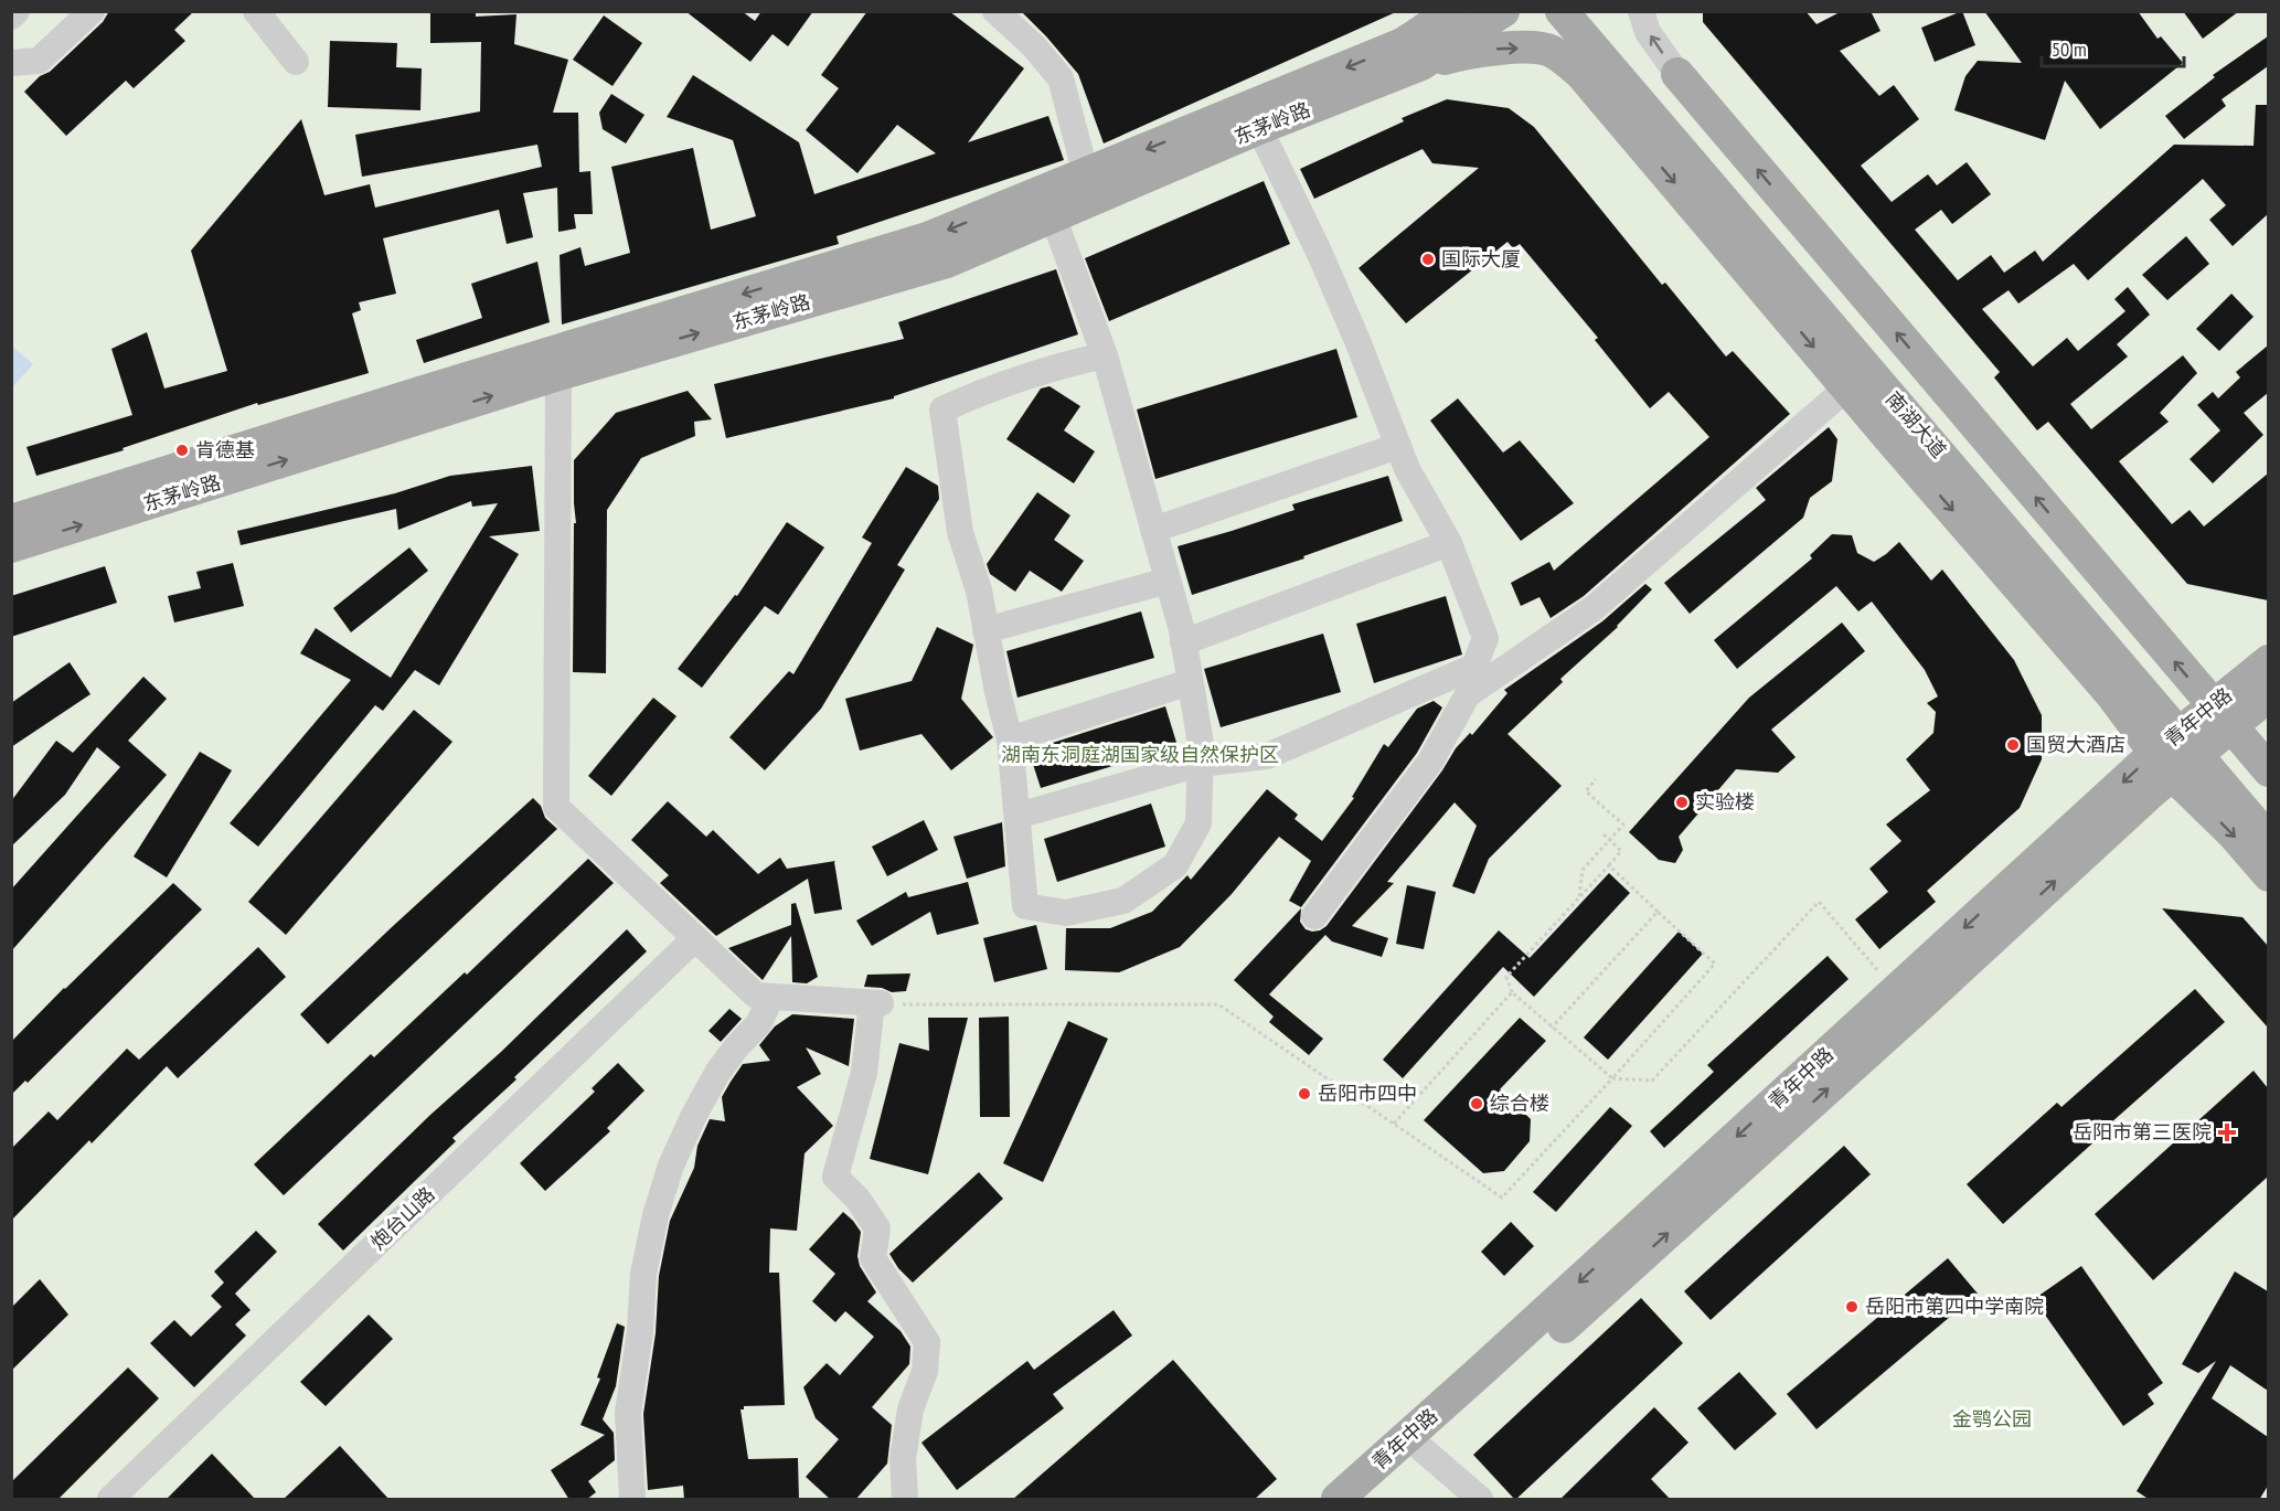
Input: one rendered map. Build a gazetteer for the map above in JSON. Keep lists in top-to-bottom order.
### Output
{
  "streets": {
    "main road": ["东茅岭路", "南湖大道", "青年中路"],
    "street": ["炮台山路"]
  },
  "crossings": [
    ["南湖大道", "青年中路"]
  ],
  "parks": ["湖南东洞庭湖国家级自然保护区", "金鹗公园"],
  "places": {
    "other": [
      "国际大厦",
      "肯德基",
      "国贸大酒店",
      "实验楼",
      "岳阳市四中",
      "综合楼",
      "岳阳市第四中学南院"
    ],
    "health": ["岳阳市第三医院"]
  },
  "scale_bar": "50 m"
}
